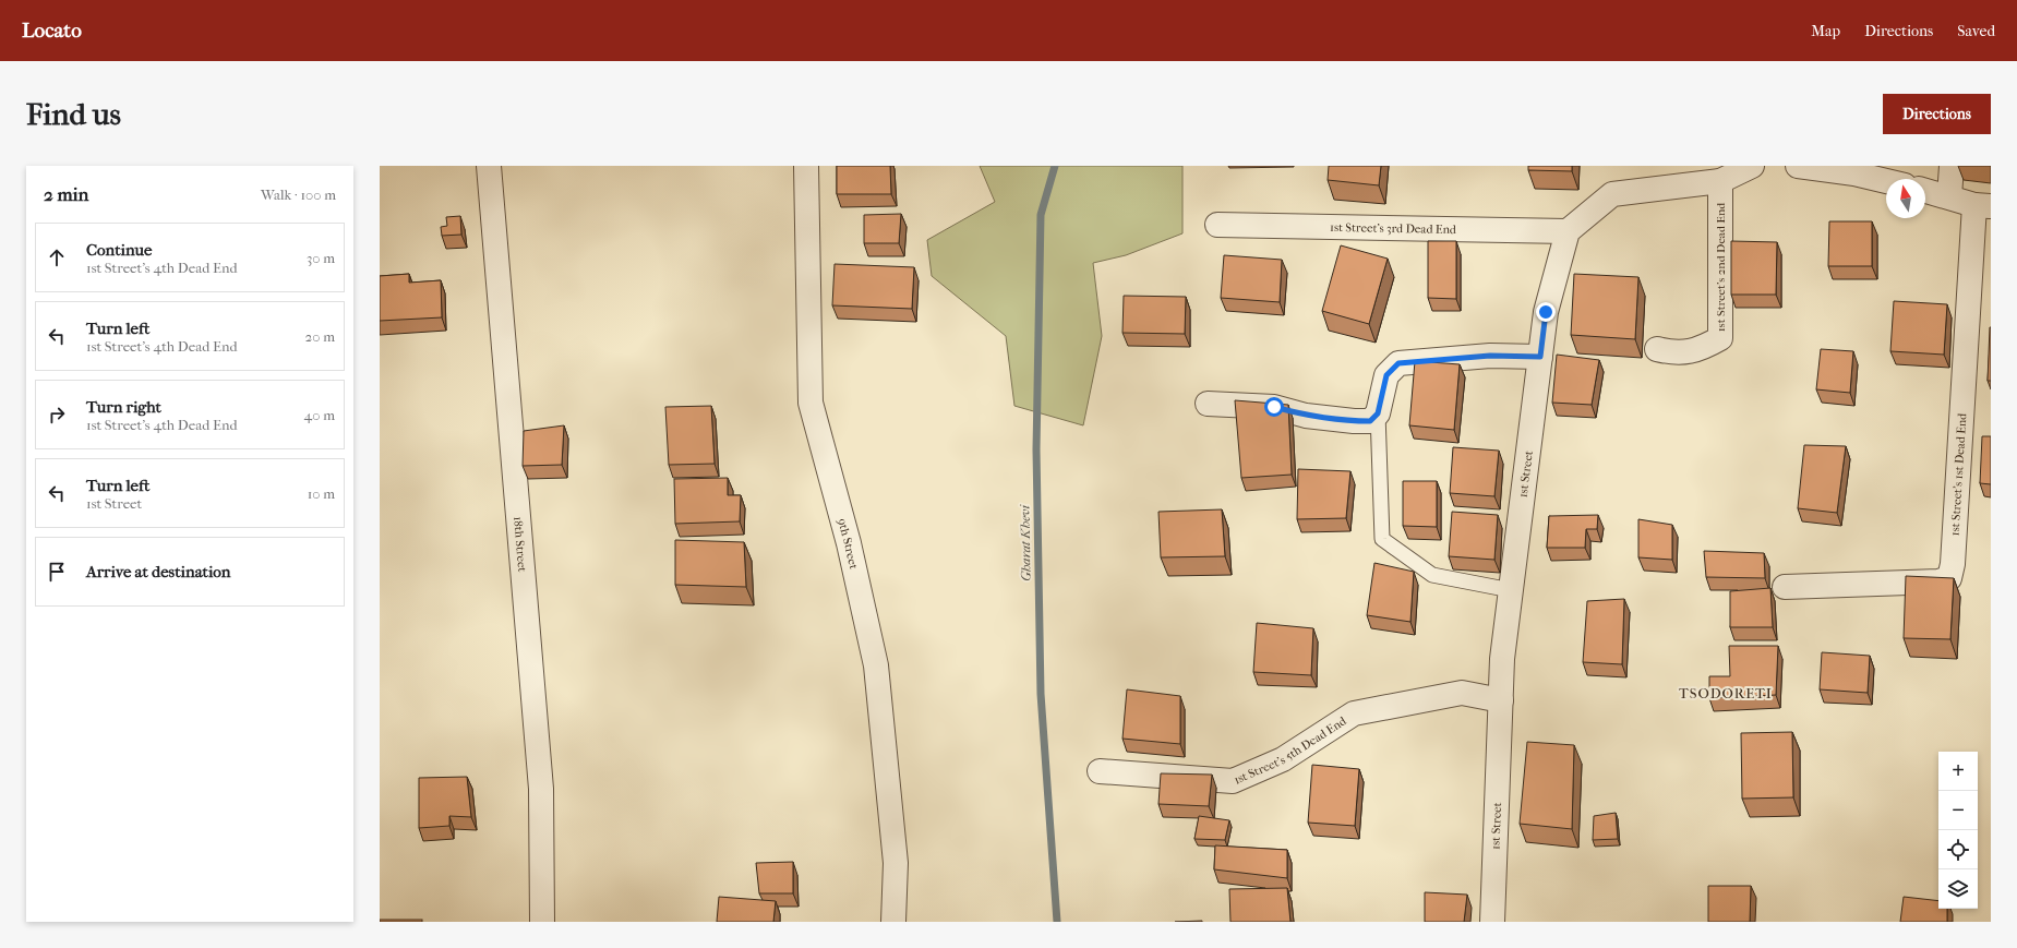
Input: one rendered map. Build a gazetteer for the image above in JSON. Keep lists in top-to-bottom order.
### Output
{
  "streets": {
    "street": [
      "1st Street's 3rd Dead End",
      "1st Street's 2nd Dead End",
      "1st Street",
      "1st Street's 1st Dead End",
      "18th Street",
      "9th Street",
      "1st Street's 5th Dead End"
    ]
  },
  "crossings": [
    ["1st Street's 3rd Dead End", "1st Street"],
    ["1st Street", "1st Street's 5th Dead End"]
  ],
  "districts": ["TSODORETI"],
  "water": ["Gharat Khevi"],
  "north": "top",
  "page": {
    "header": "Locato",
    "nav": ["Map", "Directions", "Saved"],
    "buttons": "Directions",
    "title": "Find us",
    "heading": ["2 min", "Walk · 100 m"],
    "list": [
      ["Continue", "1st Street's 4th Dead End", "30 m"],
      ["Turn left", "1st Street's 4th Dead End", "20 m"],
      ["Turn right", "1st Street's 4th Dead End", "40 m"],
      ["Turn left", "1st Street", "10 m"],
      "Arrive at destination"
    ],
    "map_buttons": ["+", "−"]
  }
}
